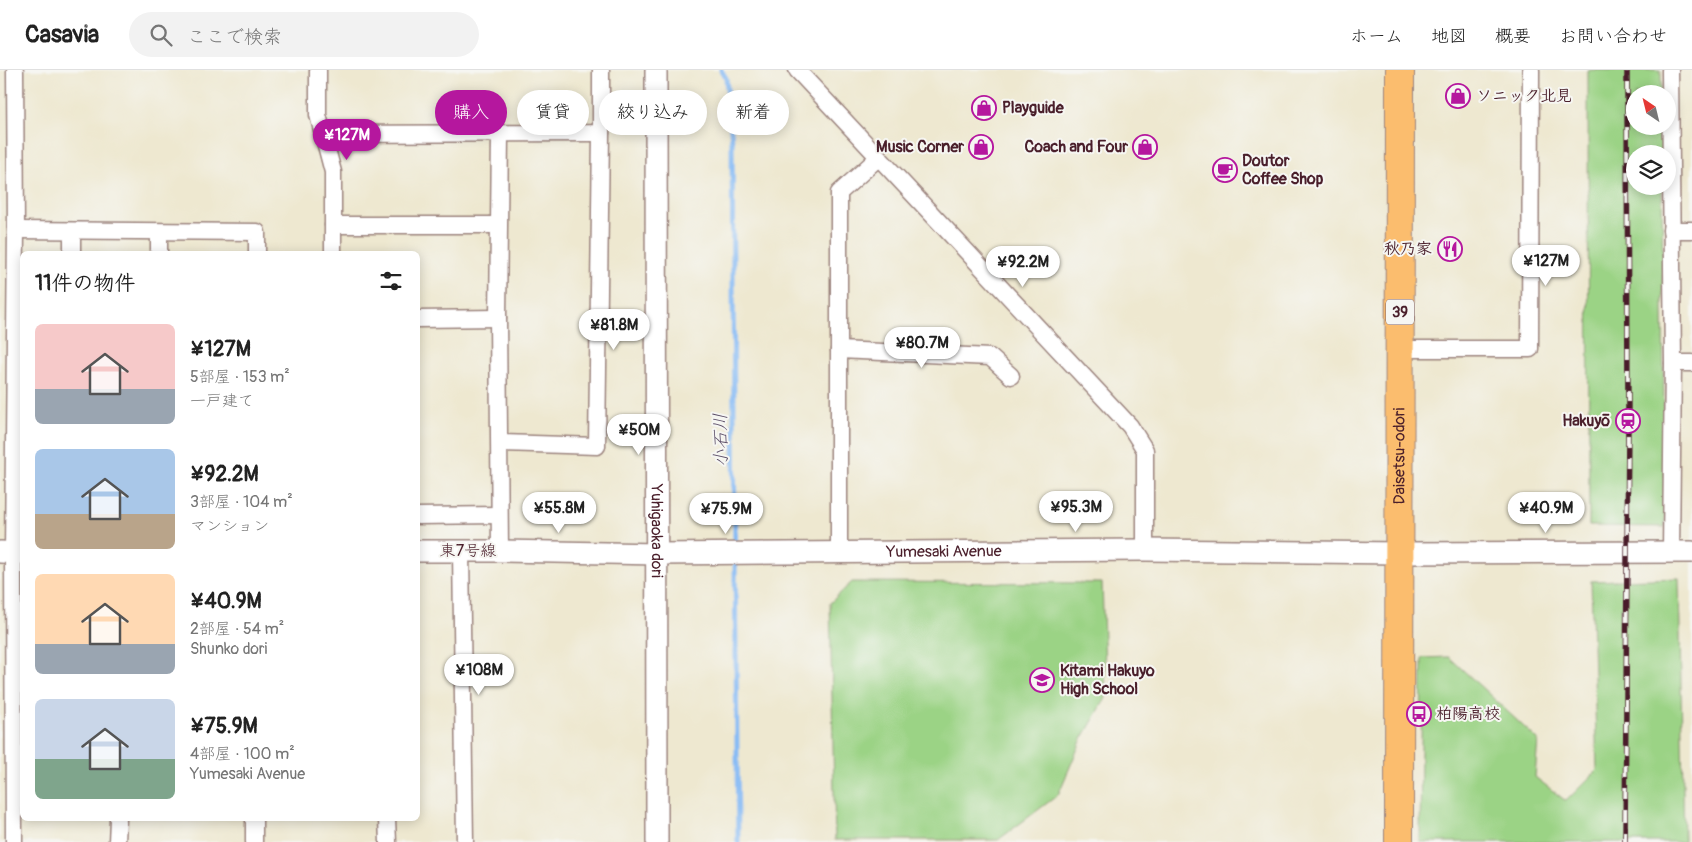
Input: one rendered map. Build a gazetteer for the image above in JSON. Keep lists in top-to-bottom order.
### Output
{
  "streets": {
    "highway": ["39", "Daisetsu-odori"],
    "street": ["Yuhigaoka dori", "東7号線", "Yumesaki Avenue"]
  },
  "crossings": [
    ["Daisetsu-odori", "Yumesaki Avenue"],
    ["Yuhigaoka dori", "東7号線"],
    ["東7号線", "Yumesaki Avenue"]
  ],
  "water": ["小石川"],
  "places": {
    "shop": [
      "ソニック北見",
      "Playguide",
      "Music Corner",
      "Coach and Four"
    ],
    "cafe": ["Doutor Coffee Shop"],
    "restaurant": ["秋乃家"],
    "station": ["Hakuyō"],
    "school or university": ["Kitami Hakuyo High School"],
    "bus stop": ["柏陽高校"]
  },
  "north": "top left",
  "page": {
    "header": "Casavia",
    "search": "ここで検索",
    "nav": [
      "ホーム",
      "地図",
      "概要",
      "お問い合わせ"
    ],
    "chip": [
      "購入",
      "賃貸",
      "絞り込み",
      "新着"
    ],
    "price": [
      "¥127M",
      "¥127M",
      "¥92.2M",
      "¥81.8M",
      "¥80.7M",
      "¥50M",
      "¥95.3M",
      "¥55.8M",
      "¥40.9M",
      "¥75.9M",
      "¥108M"
    ],
    "heading": "11件の物件",
    "list": [
      {
        "name": "¥127M",
        "note": "5部屋 · 153 m² · 一戸建て"
      },
      {
        "name": "¥92.2M",
        "note": "3部屋 · 104 m² · マンション"
      },
      {
        "name": "¥40.9M",
        "note": "2部屋 · 54 m² · Shunko dori"
      },
      {
        "name": "¥75.9M",
        "note": "4部屋 · 100 m² · Yumesaki Avenue"
      }
    ]
  }
}
